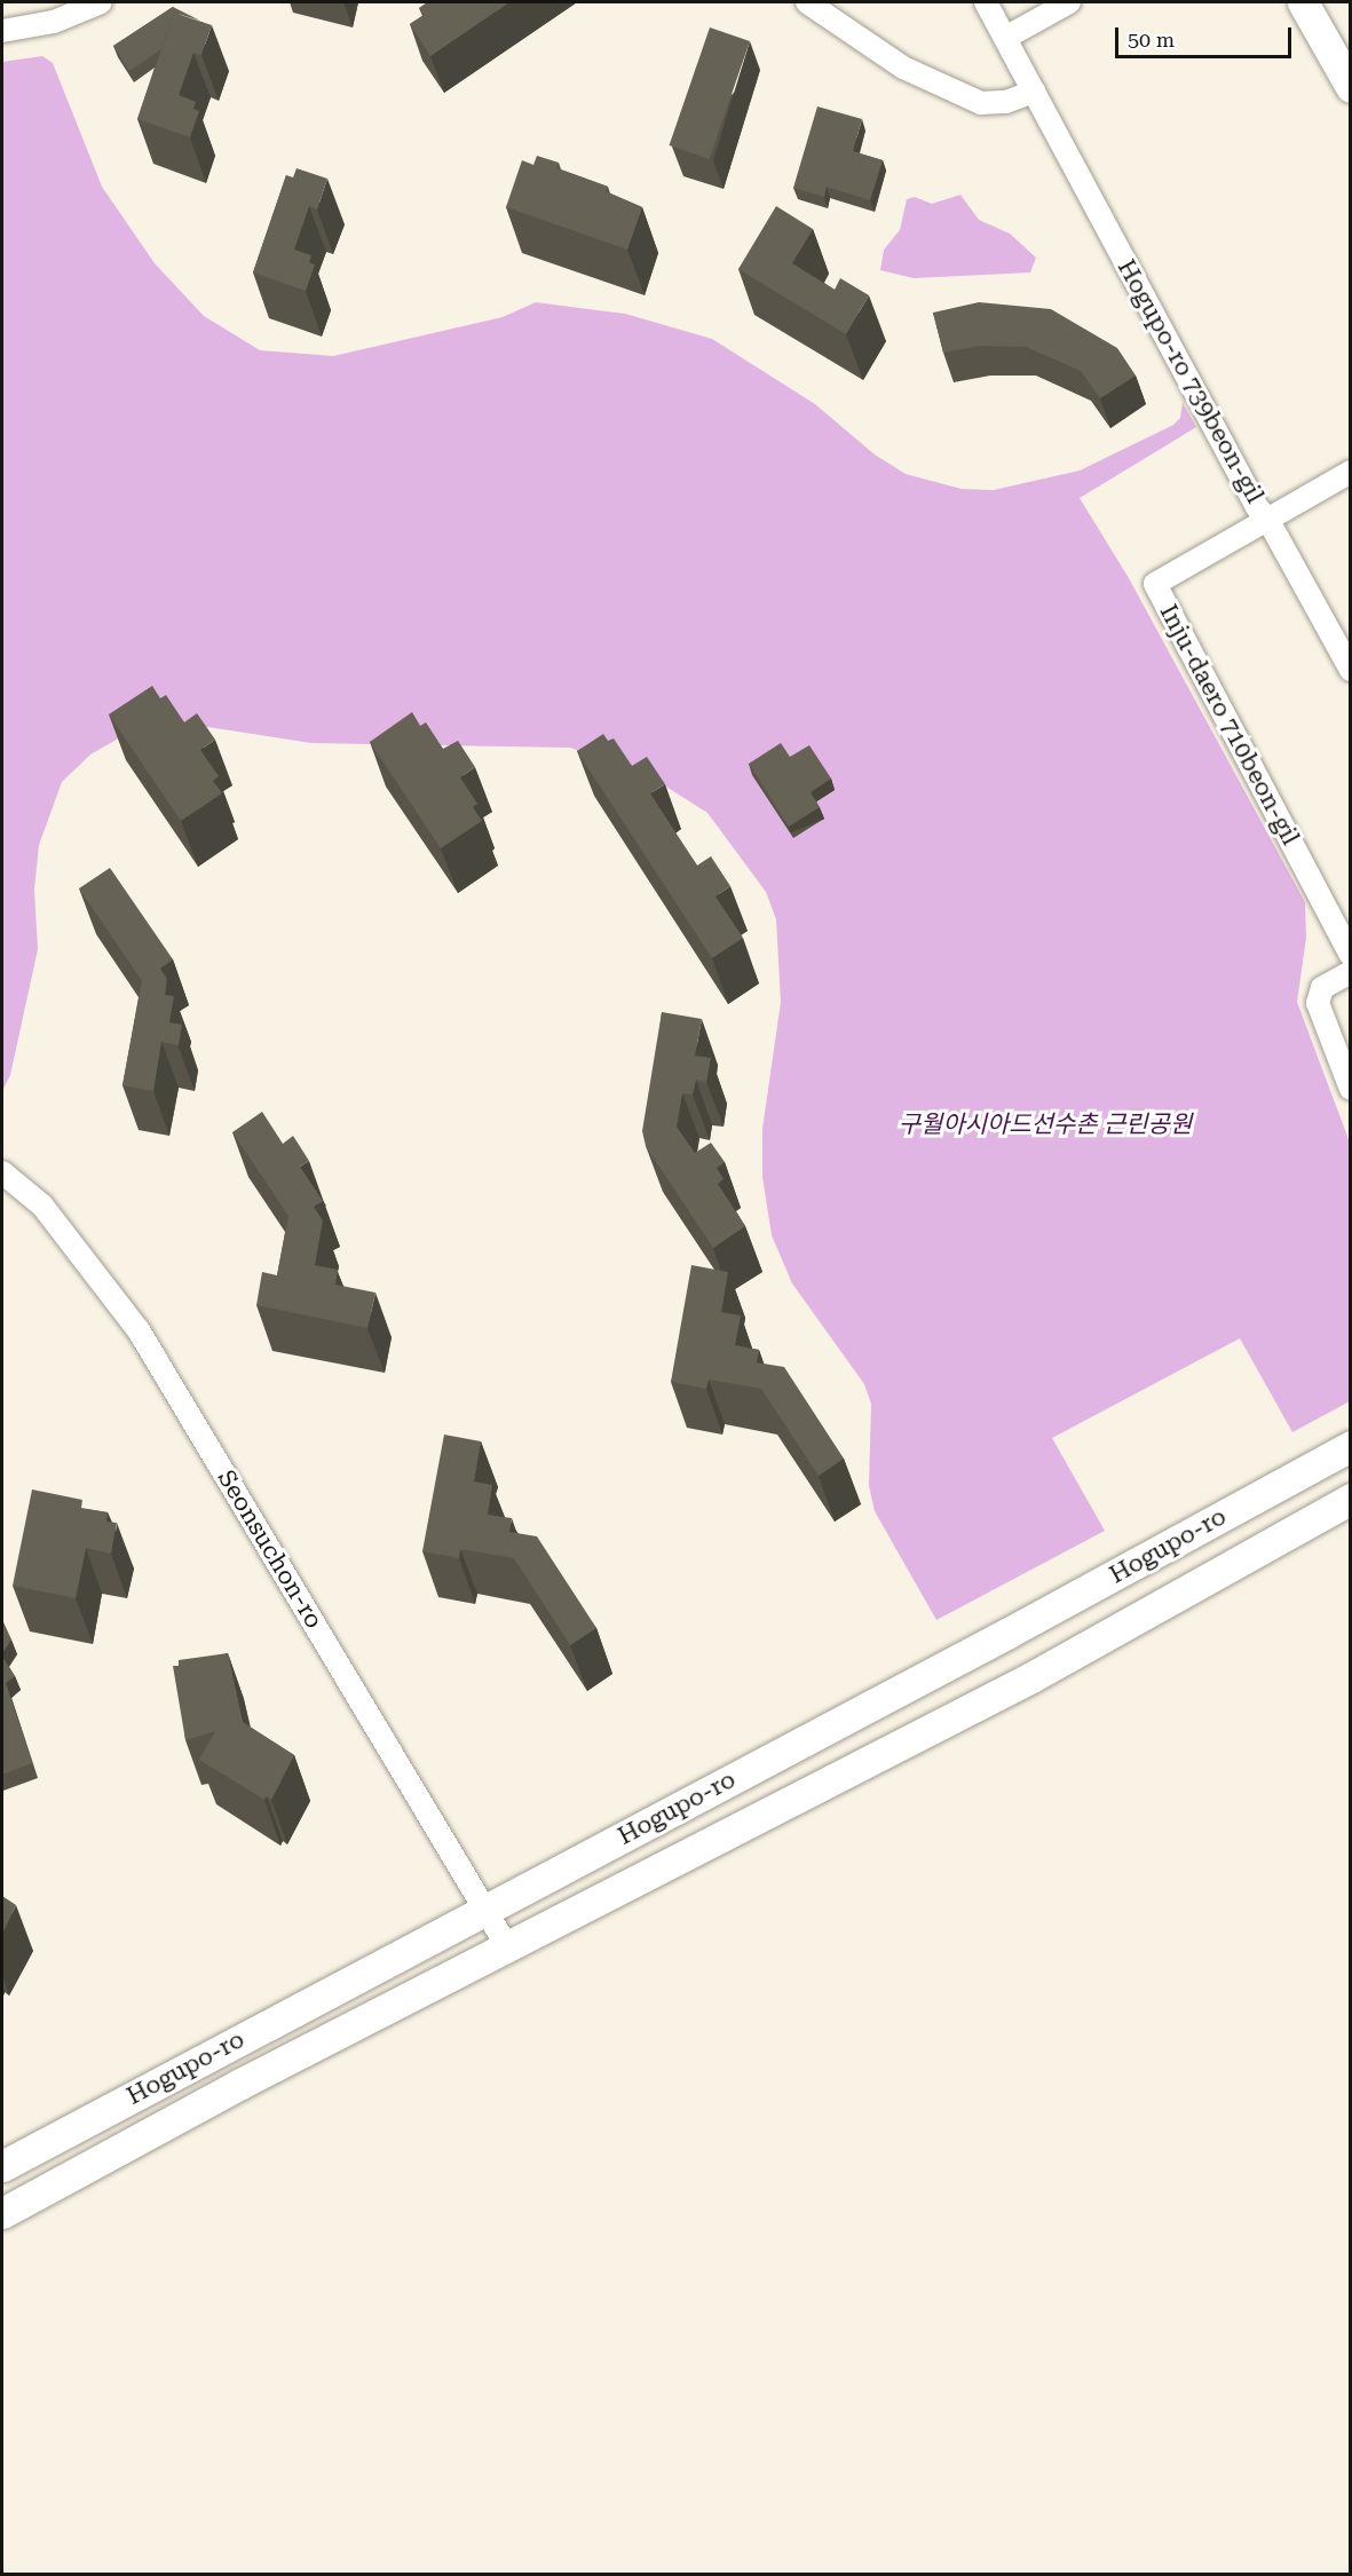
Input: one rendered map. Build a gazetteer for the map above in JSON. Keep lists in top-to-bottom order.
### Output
{
  "streets": {
    "main road": ["Hogupo-ro"],
    "street": ["Hogupo-ro 739beon-gil", "Inju-daero 710beon-gil", "Seonsuchon-ro"]
  },
  "crossings": [
    ["Hogupo-ro 739beon-gil", "Inju-daero 710beon-gil"],
    ["Hogupo-ro", "Seonsuchon-ro"]
  ],
  "parks": ["구월아시아드선수촌 근린공원"],
  "scale_bar": "50 m"
}
